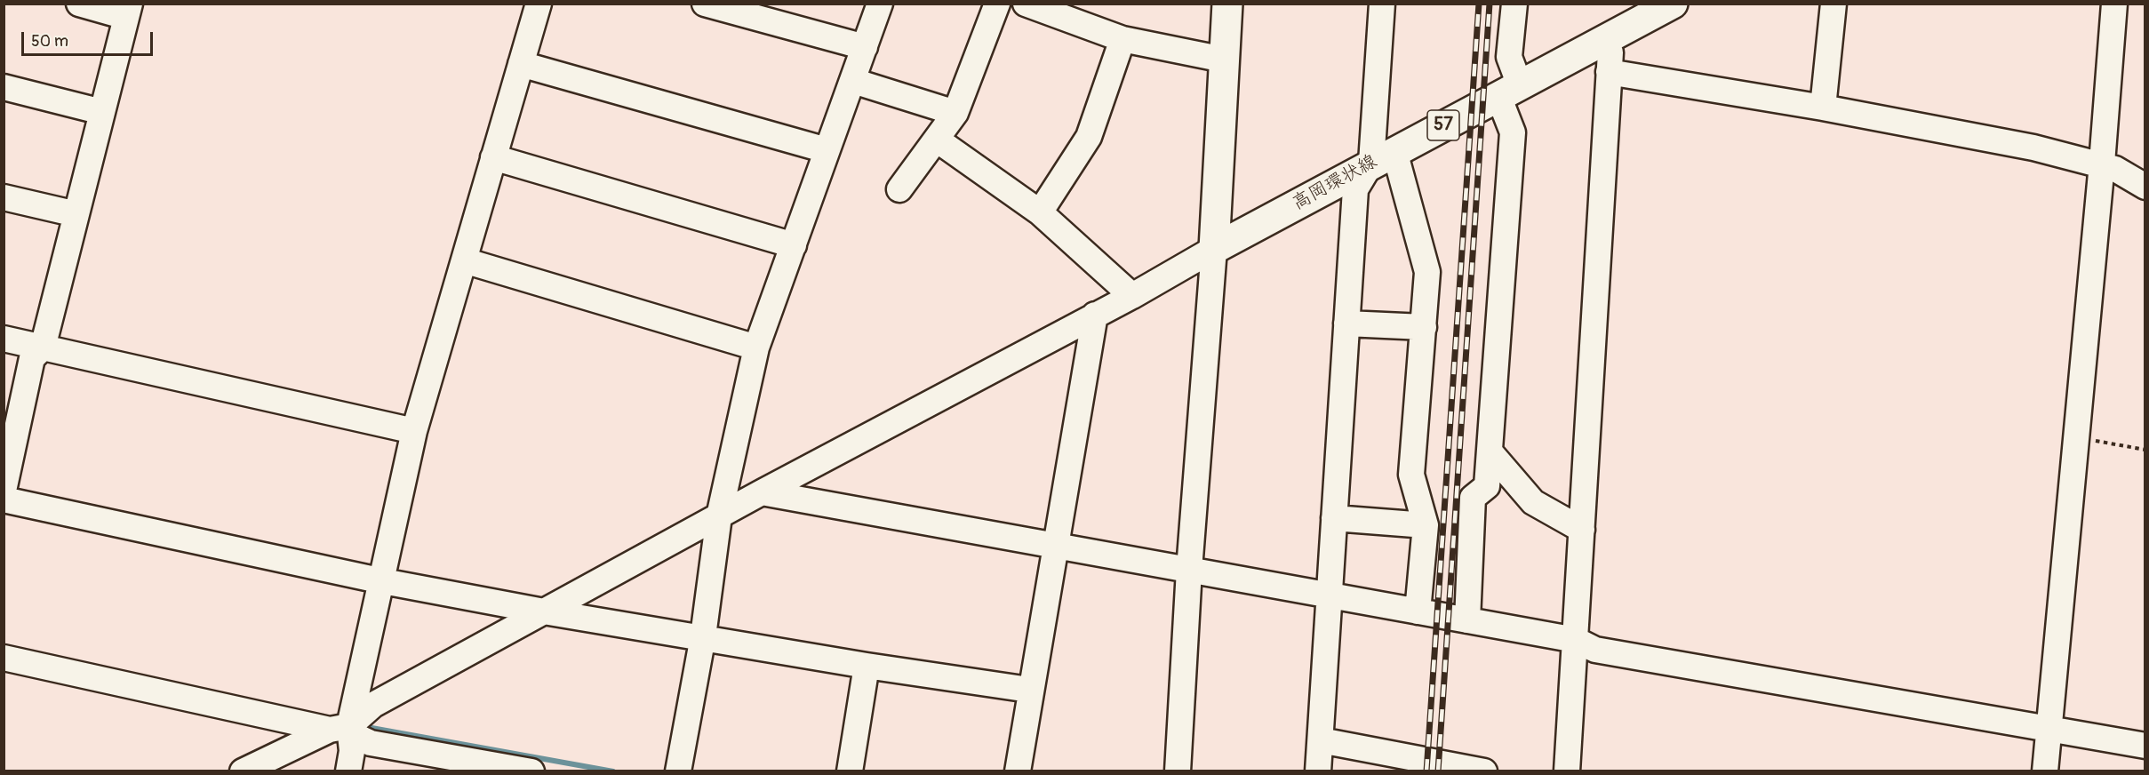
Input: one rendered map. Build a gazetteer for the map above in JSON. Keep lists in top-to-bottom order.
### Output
{
  "streets": {
    "main road": ["57", "高岡環状線"]
  },
  "scale_bar": "50 m"
}
